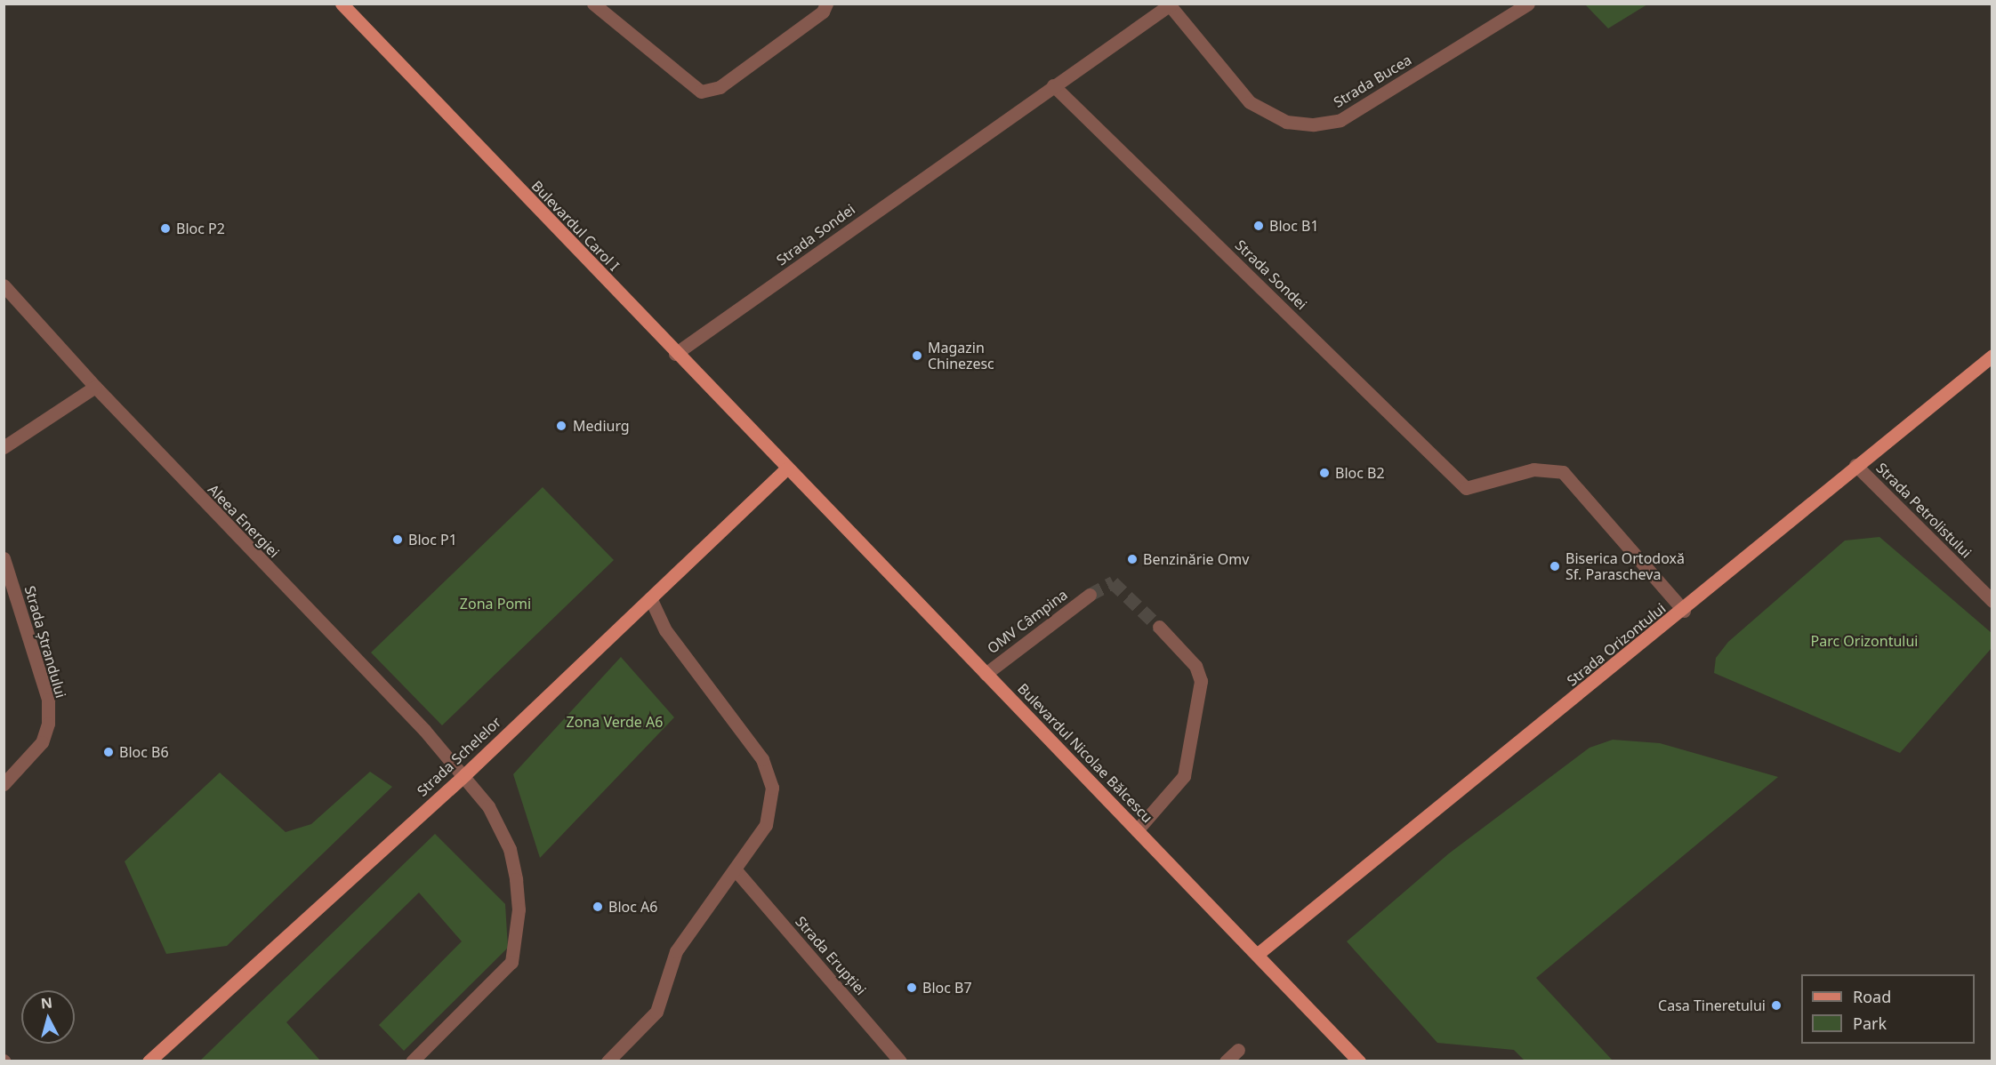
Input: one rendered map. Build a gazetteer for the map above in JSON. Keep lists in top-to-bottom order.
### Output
{
  "streets": {
    "main road": [
      "Bulevardul Carol I",
      "Strada Orizontului",
      "Bulevardul Nicolae Bălcescu",
      "Strada Schelelor"
    ],
    "street": [
      "Strada Bucea",
      "Strada Sondei",
      "Strada Petrolistului",
      "Aleea Energiei",
      "OMV Câmpina",
      "Strada Ștrandului",
      "Strada Erupției"
    ]
  },
  "crossings": [
    ["Strada Bucea", "Strada Sondei"],
    ["Bulevardul Carol I", "Strada Sondei"],
    ["Bulevardul Carol I", "Bulevardul Nicolae Bălcescu"],
    ["Bulevardul Carol I", "Strada Schelelor"],
    ["Strada Sondei", "Strada Orizontului"],
    ["Strada Petrolistului", "Strada Orizontului"],
    ["Aleea Energiei", "Strada Schelelor"],
    ["OMV Câmpina", "Bulevardul Nicolae Bălcescu"],
    ["Strada Orizontului", "Bulevardul Nicolae Bălcescu"],
    ["Bulevardul Nicolae Bălcescu", "Strada Schelelor"]
  ],
  "parks": ["Zona Pomi", "Parc Orizontului", "Zona Verde A6"],
  "places": [
    "Bloc B1",
    "Bloc P2",
    "Magazin Chinezesc",
    "Mediurg",
    "Bloc B2",
    "Bloc P1",
    "Benzinărie Omv",
    "Biserica Ortodoxă Sf. Parascheva",
    "Bloc B6",
    "Bloc A6",
    "Bloc B7",
    "Casa Tineretului"
  ],
  "legend": ["Road", "Park"],
  "north": "top"
}
